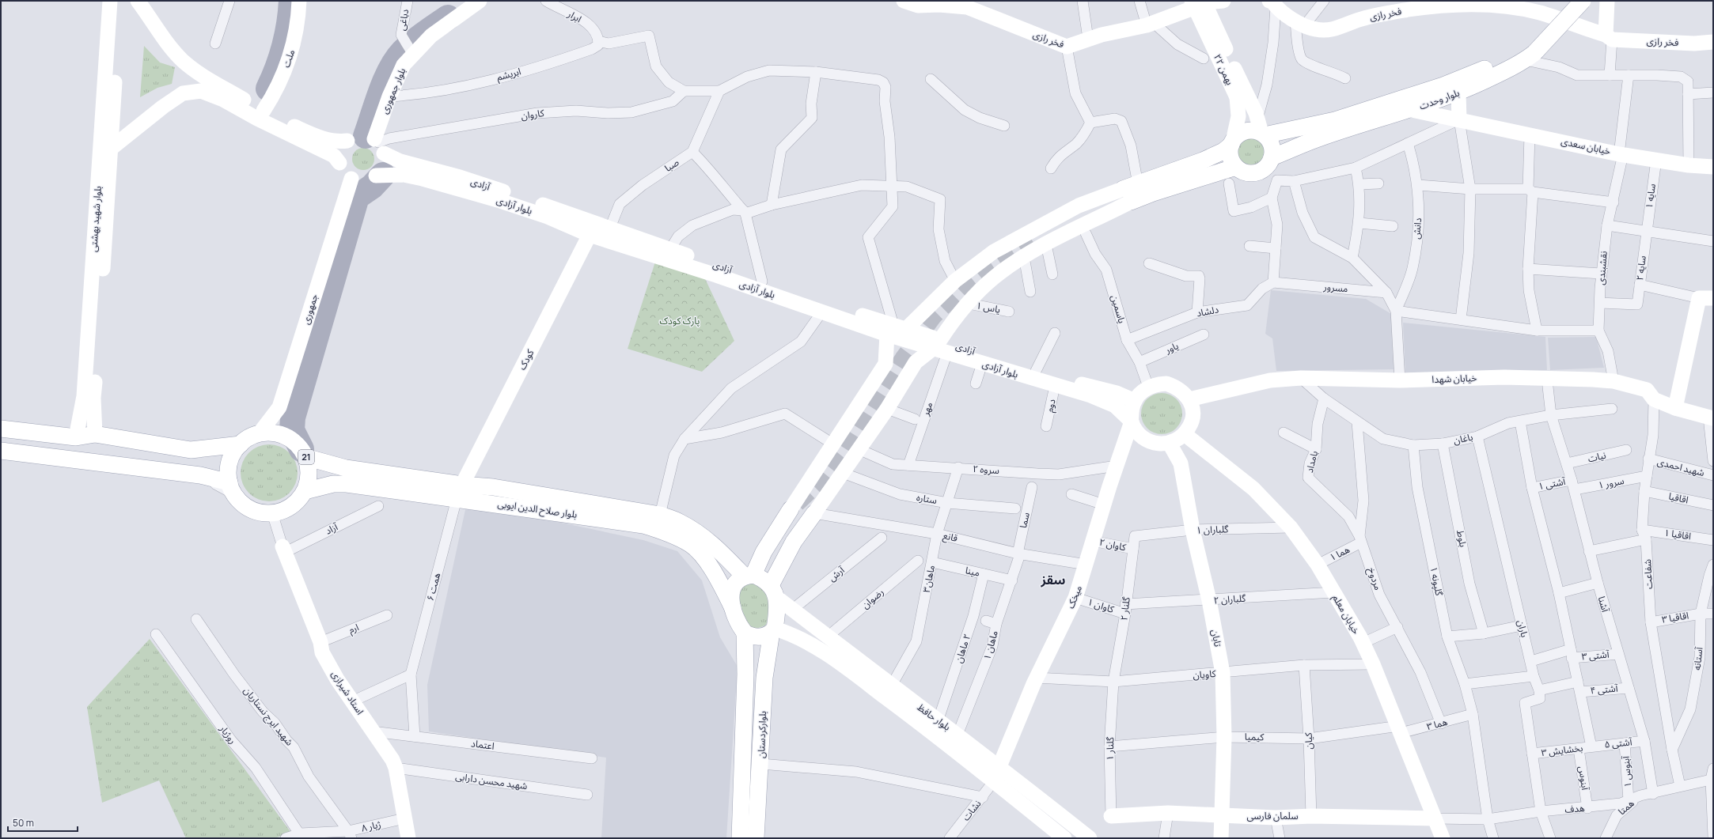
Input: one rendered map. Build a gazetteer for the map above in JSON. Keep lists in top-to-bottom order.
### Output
{
  "streets": {
    "main road": [
      "فخر رازی",
      "ملت",
      "۲۲ بهمن",
      "بلوار جمهوری",
      "بلوار وحدت",
      "خیابان سعدی",
      "آزادی",
      "بلوار آزادی",
      "بلوار شهید بهشتی",
      "جمهوری",
      "کودک",
      "خیابان شهدا",
      "21",
      "بلوار صلاح الدین ایوبی",
      "میخک",
      "خیابان معلم",
      "تابان",
      "استاد شیرازی",
      "بلوار حافظ",
      "بلوارکردستان",
      "سلمان فارسی"
    ],
    "street": [
      "ابرار",
      "دباغی",
      "ابریشم",
      "کاروان",
      "صبا",
      "سایه ۱",
      "دانش",
      "نقشبندی",
      "سایه ۲",
      "مسرور",
      "یاس ۱",
      "یاسمین",
      "دلشاد",
      "یاور",
      "دوم",
      "مهر",
      "باغان",
      "نیات",
      "بامداد",
      "شهید احمدی",
      "سروه ۲",
      "سرور ۱",
      "آشتی ۱",
      "اقاقیا",
      "ستاره",
      "سما",
      "آزاد",
      "گلباران ۱",
      "اقاقیا ۱",
      "قانع",
      "بلوط",
      "کاوان ۲",
      "هما ۱",
      "مینا",
      "آرش",
      "شفاعت",
      "ماهان۳",
      "مردوخ",
      "گلپونه ۱",
      "همت ۶",
      "رضوان",
      "گلباران ۲",
      "آشنا",
      "کاوان ۱",
      "گلنار ۲",
      "اقاقیا ۳",
      "ارم",
      "باران",
      "ماهان ۱",
      "٢ ماهان",
      "آشتی ۳",
      "آستانه",
      "کاویان",
      "آشتی ۴",
      "شهید ایرج نستاریان",
      "هما ۳",
      "روژیار",
      "کیمیا",
      "کیان",
      "آشتی ۵",
      "اعتماد",
      "گلنار ۱",
      "بخشایش ۳",
      "آبنوس ۱",
      "آبنوس",
      "شهید محسن دارابی",
      "همتا",
      "هدف",
      "نشات",
      "ژیار ۸"
    ]
  },
  "crossings": [
    ["فخر رازی", "۲۲ بهمن"],
    ["ابرار", "ابریشم"],
    ["دباغی", "بلوار جمهوری"],
    ["۲۲ بهمن", "بلوار وحدت"],
    ["ابریشم", "بلوار جمهوری"],
    ["بلوار جمهوری", "کاروان"],
    ["بلوار جمهوری", "آزادی"],
    ["بلوار جمهوری", "بلوار آزادی"],
    ["بلوار جمهوری", "جمهوری"],
    ["بلوار وحدت", "خیابان سعدی"],
    ["کاروان", "آزادی"],
    ["کاروان", "بلوار آزادی"],
    ["کاروان", "جمهوری"],
    ["خیابان سعدی", "سایه ۱"],
    ["خیابان سعدی", "نقشبندی"],
    ["صبا", "آزادی"],
    ["آزادی", "بلوار آزادی"],
    ["آزادی", "جمهوری"],
    ["آزادی", "یاسمین"],
    ["آزادی", "خیابان شهدا"],
    ["آزادی", "مهر"],
    ["آزادی", "میخک"],
    ["آزادی", "خیابان معلم"],
    ["آزادی", "تابان"],
    ["سایه ۱", "سایه ۲"],
    ["بلوار آزادی", "جمهوری"],
    ["بلوار آزادی", "یاسمین"],
    ["بلوار آزادی", "کودک"],
    ["بلوار آزادی", "خیابان شهدا"],
    ["بلوار آزادی", "دوم"],
    ["بلوار آزادی", "مهر"],
    ["بلوار آزادی", "میخک"],
    ["بلوار آزادی", "خیابان معلم"],
    ["بلوار آزادی", "تابان"],
    ["نقشبندی", "سایه ۲"],
    ["نقشبندی", "خیابان شهدا"],
    ["مسرور", "دلشاد"],
    ["جمهوری", "21"],
    ["جمهوری", "بلوار صلاح الدین ایوبی"],
    ["یاسمین", "دلشاد"],
    ["یاسمین", "یاور"],
    ["یاسمین", "خیابان شهدا"],
    ["یاسمین", "میخک"],
    ["یاسمین", "خیابان معلم"],
    ["یاسمین", "تابان"],
    ["کودک", "بلوار صلاح الدین ایوبی"],
    ["کودک", "همت ۶"],
    ["خیابان شهدا", "شفاعت"],
    ["خیابان شهدا", "میخک"],
    ["خیابان شهدا", "آشنا"],
    ["خیابان شهدا", "خیابان معلم"],
    ["خیابان شهدا", "تابان"],
    ["مهر", "سروه ۲"],
    ["باغان", "بامداد"],
    ["باغان", "بلوط"],
    ["باغان", "مردوخ"],
    ["باغان", "گلپونه ۱"],
    ["باغان", "آشنا"],
    ["باغان", "باران"],
    ["21", "بلوار صلاح الدین ایوبی"],
    ["نیات", "آشنا"],
    ["بامداد", "هما ۱"],
    ["بامداد", "مردوخ"],
    ["شهید احمدی", "شفاعت"],
    ["سروه ۲", "ماهان۳"],
    ["سروه ۲", "میخک"],
    ["سرور ۱", "شفاعت"],
    ["سرور ۱", "آشنا"],
    ["آشتی ۱", "آشنا"],
    ["اقاقیا", "شفاعت"],
    ["ستاره", "ماهان۳"],
    ["بلوار صلاح الدین ایوبی", "همت ۶"],
    ["بلوار صلاح الدین ایوبی", "بلوار حافظ"],
    ["بلوار صلاح الدین ایوبی", "بلوارکردستان"],
    ["سما", "قانع"],
    ["سما", "ماهان ۱"],
    ["آزاد", "استاد شیرازی"],
    ["گلباران ۱", "گلنار ۲"],
    ["گلباران ۱", "خیابان معلم"],
    ["گلباران ۱", "تابان"],
    ["اقاقیا ۱", "شفاعت"],
    ["قانع", "ماهان۳"],
    ["قانع", "میخک"],
    ["قانع", "ماهان ۱"],
    ["کاوان ۲", "میخک"],
    ["کاوان ۲", "گلنار ۲"],
    ["هما ۱", "مردوخ"],
    ["هما ۱", "خیابان معلم"],
    ["مینا", "ماهان۳"],
    ["مینا", "ماهان ۱"],
    ["مینا", "٢ ماهان"],
    ["آرش", "بلوار حافظ"],
    ["شفاعت", "اقاقیا ۳"],
    ["شفاعت", "آستانه"],
    ["شفاعت", "هدف"],
    ["ماهان۳", "بلوار حافظ"],
    ["مردوخ", "هما ۳"],
    ["گلپونه ۱", "هما ۳"],
    ["گلپونه ۱", "هدف"],
    ["همت ۶", "اعتماد"],
    ["میخک", "کاوان ۱"],
    ["میخک", "خیابان معلم"],
    ["میخک", "تابان"],
    ["میخک", "کاویان"],
    ["میخک", "بلوار حافظ"],
    ["رضوان", "بلوار حافظ"],
    ["گلباران ۲", "کاوان ۱"],
    ["گلباران ۲", "گلنار ۲"],
    ["گلباران ۲", "خیابان معلم"],
    ["گلباران ۲", "تابان"],
    ["آشنا", "آشتی ۳"],
    ["آشنا", "آشتی ۴"],
    ["آشنا", "آشتی ۵"],
    ["آشنا", "هدف"],
    ["کاوان ۱", "گلنار ۲"],
    ["گلنار ۲", "کاویان"],
    ["گلنار ۲", "گلنار ۱"],
    ["خیابان معلم", "تابان"],
    ["خیابان معلم", "کاویان"],
    ["خیابان معلم", "هما ۳"],
    ["خیابان معلم", "کیمیا"],
    ["خیابان معلم", "هدف"],
    ["خیابان معلم", "سلمان فارسی"],
    ["اقاقیا ۳", "آستانه"],
    ["ارم", "استاد شیرازی"],
    ["باران", "آشتی ۳"],
    ["باران", "آشتی ۴"],
    ["تابان", "کاویان"],
    ["تابان", "کیمیا"],
    ["تابان", "سلمان فارسی"],
    ["ماهان ۱", "بلوار حافظ"],
    ["٢ ماهان", "بلوار حافظ"],
    ["کاویان", "کیان"],
    ["کاویان", "گلنار ۱"],
    ["استاد شیرازی", "اعتماد"],
    ["استاد شیرازی", "شهید محسن دارابی"],
    ["استاد شیرازی", "ژیار ۸"],
    ["شهید ایرج نستاریان", "ژیار ۸"],
    ["بلوار حافظ", "بلوارکردستان"],
    ["بلوار حافظ", "نشات"],
    ["هما ۳", "کیمیا"],
    ["روژیار", "ژیار ۸"],
    ["کیمیا", "کیان"],
    ["کیمیا", "گلنار ۱"],
    ["کیان", "سلمان فارسی"],
    ["آشتی ۵", "بخشایش ۳"],
    ["آشتی ۵", "آبنوس ۱"],
    ["گلنار ۱", "سلمان فارسی"],
    ["بخشایش ۳", "آبنوس"],
    ["آبنوس ۱", "هدف"],
    ["آبنوس", "هدف"],
    ["همتا", "هدف"],
    ["هدف", "سلمان فارسی"]
  ],
  "districts": ["سقز"],
  "parks": ["پارک کودک"],
  "scale_bar": "50 m"
}
